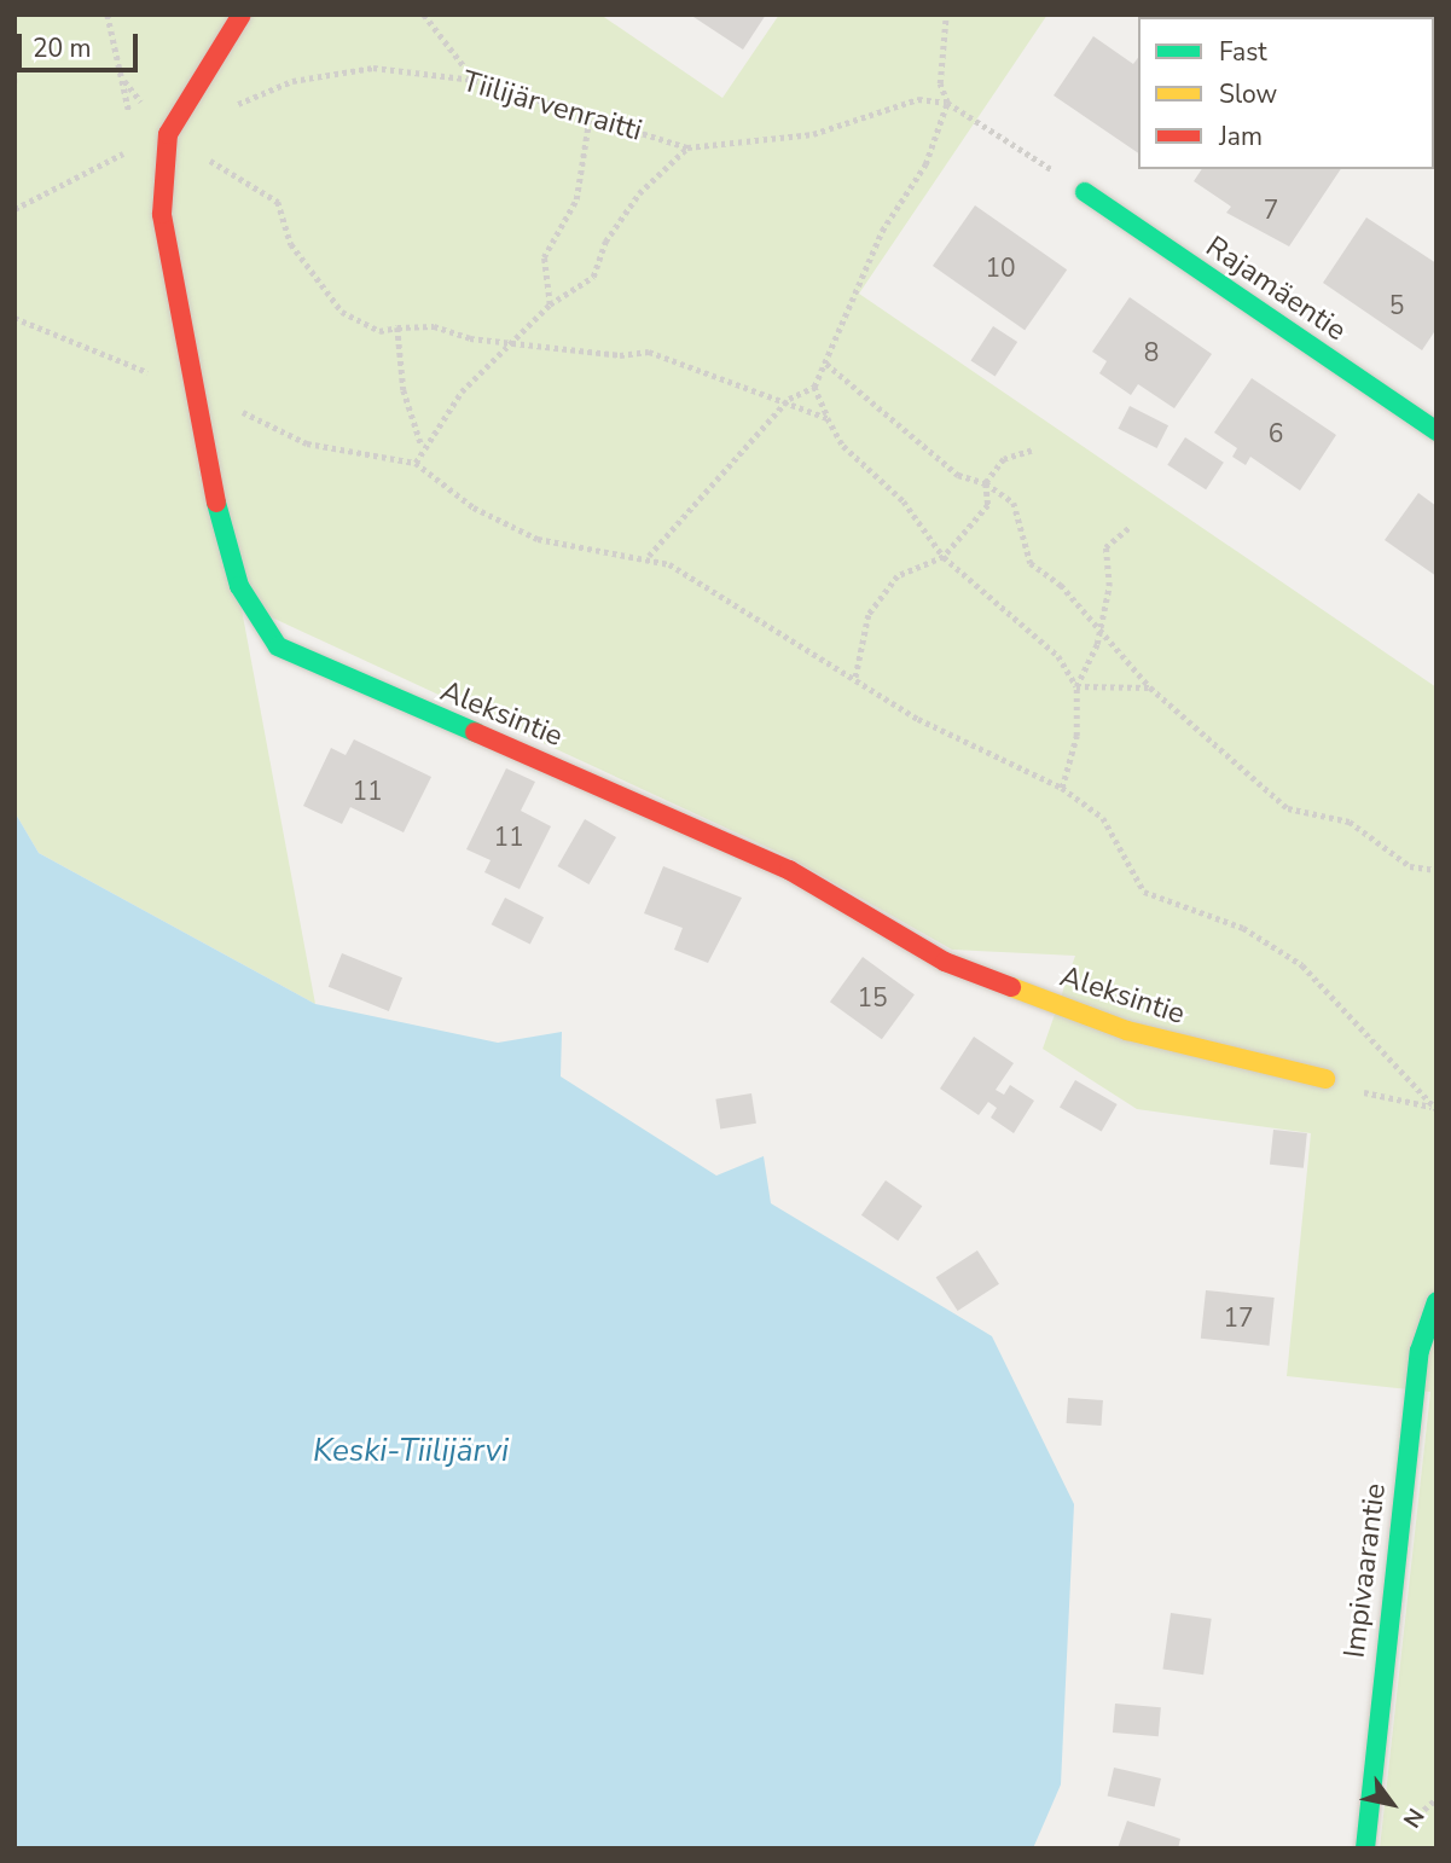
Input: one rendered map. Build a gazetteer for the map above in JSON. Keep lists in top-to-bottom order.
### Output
{
  "streets": {
    "street": ["Rajamäentie", "Aleksintie", "Impivaarantie"],
    "path": ["Tiilijärvenraitti"]
  },
  "water": ["Keski-Tiilijärvi"],
  "house_numbers": [
    "7",
    "10",
    "5",
    "8",
    "6",
    "11",
    "11",
    "15",
    "17"
  ],
  "legend": ["Fast", "Slow", "Jam"],
  "scale_bar": "20 m",
  "north": "bottom right"
}
